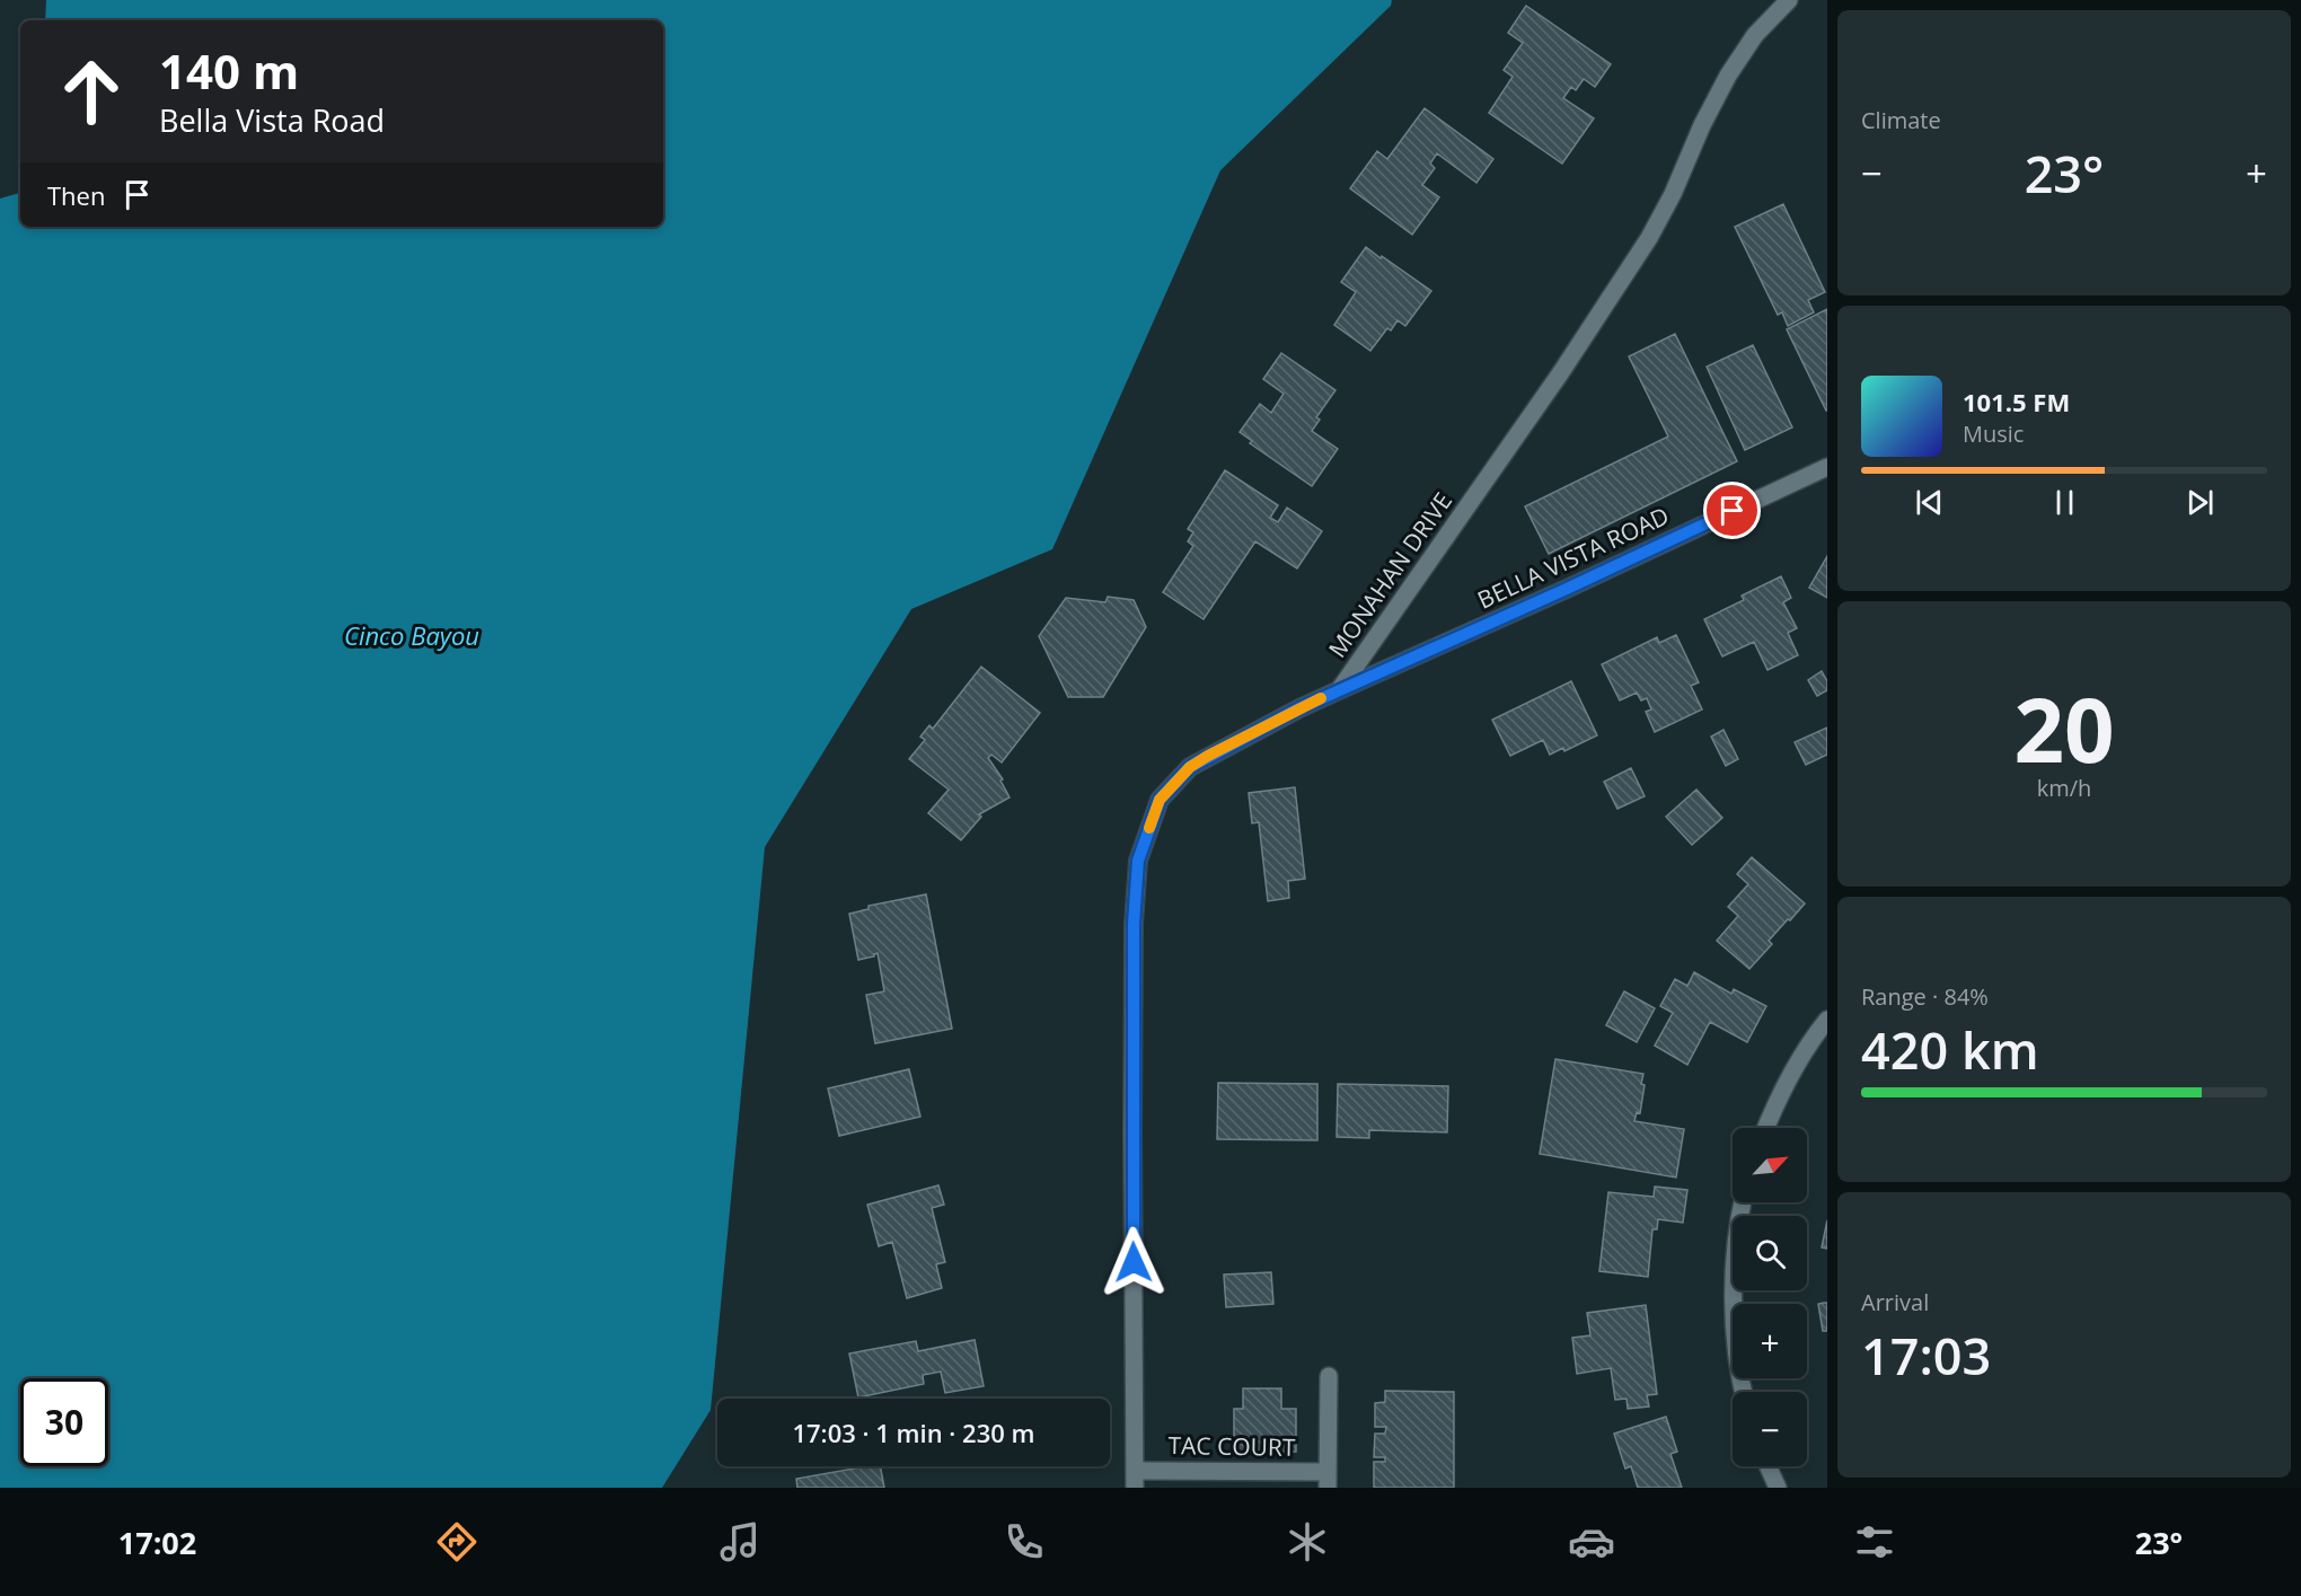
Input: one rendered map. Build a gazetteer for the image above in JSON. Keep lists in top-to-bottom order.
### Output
{
  "streets": {
    "street": ["BELLA VISTA ROAD", "MONAHAN DRIVE", "TAC COURT"]
  },
  "crossings": [
    ["BELLA VISTA ROAD", "MONAHAN DRIVE"],
    ["MONAHAN DRIVE", "TAC COURT"]
  ],
  "water": ["Cinco Bayou"],
  "north": "top right",
  "page": {
    "tile": [
      "Climate",
      ["20", "km/h"],
      ["Range · 84%", "420 km"],
      ["Arrival", "17:03"]
    ],
    "turn": ["140 m", "Bella Vista Road"],
    "heat": ["−", "23°", "+"],
    "then": "Then",
    "song": ["101.5 FM", "Music"],
    "map_buttons": ["+", "−"],
    "limit": "30",
    "trip": "17:03 · 1 min · 230 m",
    "tabs": ["17:02", "23°"]
  }
}
